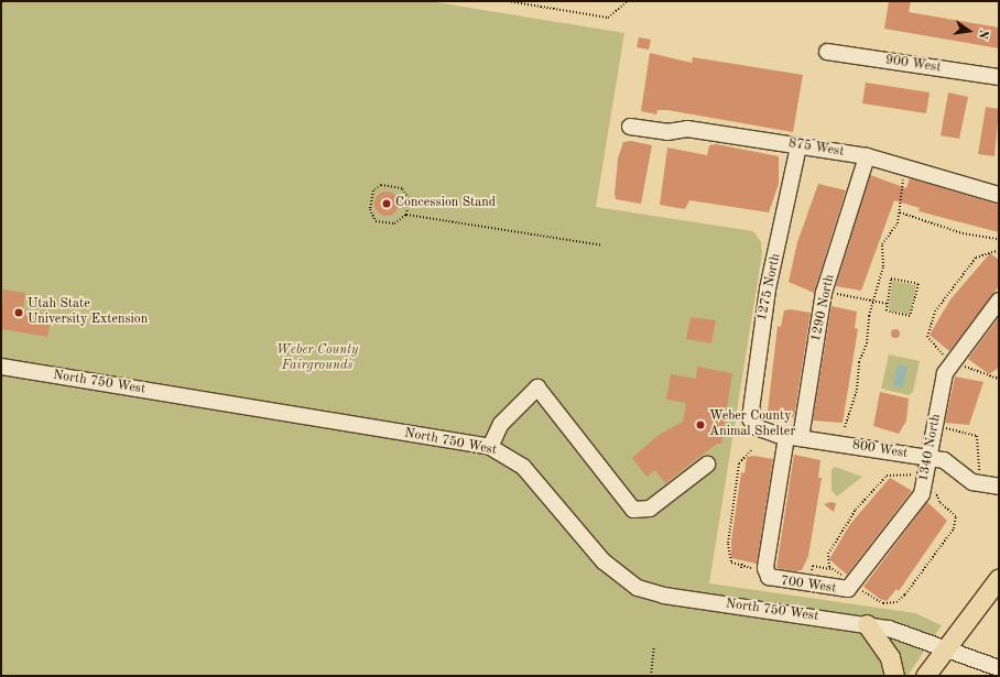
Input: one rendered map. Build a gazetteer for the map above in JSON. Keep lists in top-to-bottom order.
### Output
{
  "streets": {
    "street": [
      "900 West",
      "875 West",
      "1275 North",
      "1290 North",
      "North 750 West",
      "1340 North",
      "800 West",
      "700 West"
    ]
  },
  "crossings": [
    ["875 West", "1275 North"],
    ["875 West", "1290 North"],
    ["1275 North", "800 West"],
    ["1290 North", "800 West"],
    ["1290 North", "700 West"],
    ["1340 North", "800 West"],
    ["1340 North", "700 West"]
  ],
  "parks": ["Weber County Fairgrounds"],
  "places": ["Concession Stand", "Utah State University Extension", "Weber County Animal Shelter"],
  "north": "right"
}
